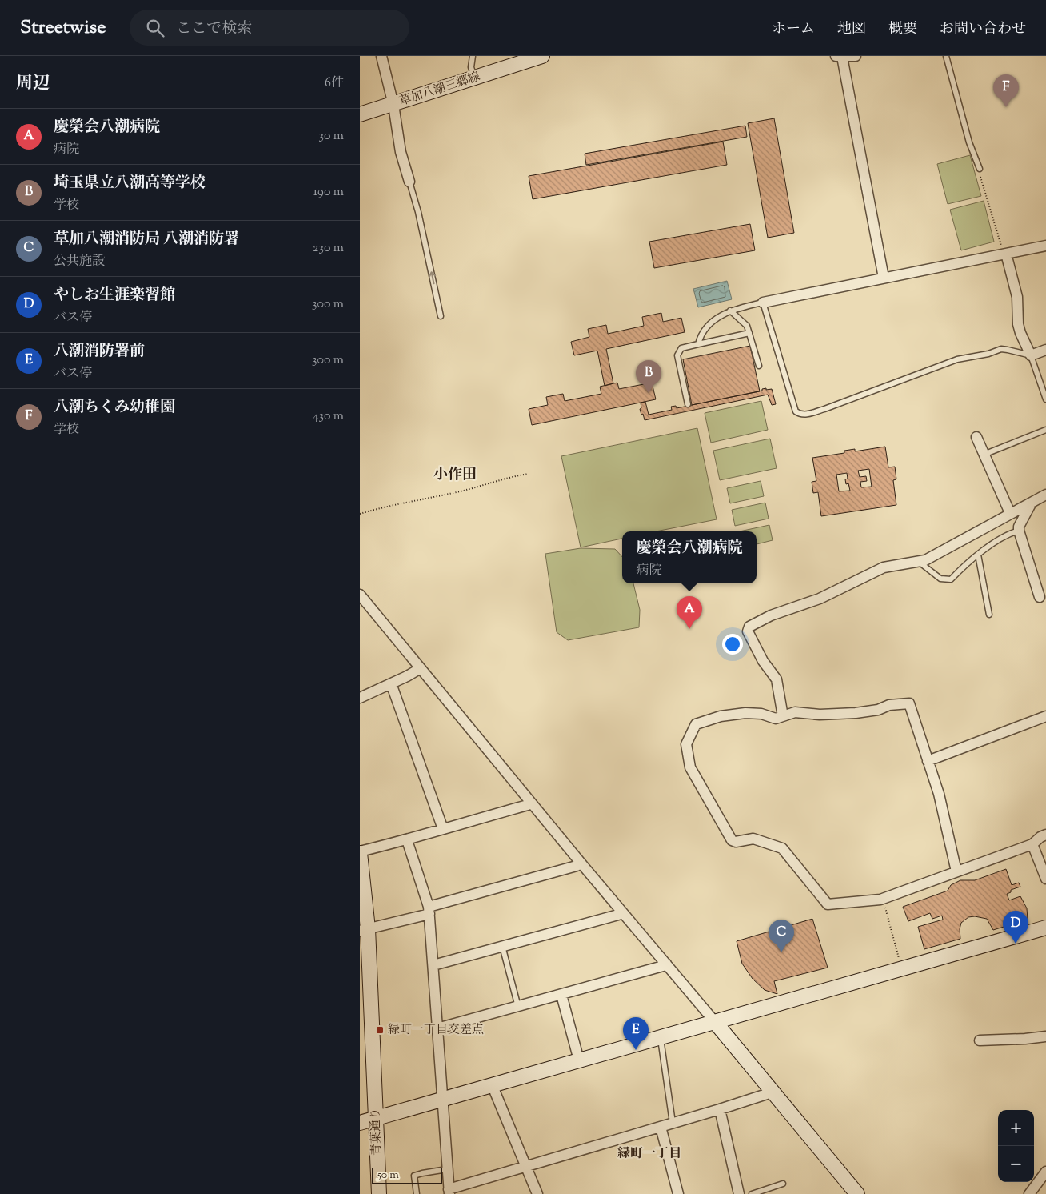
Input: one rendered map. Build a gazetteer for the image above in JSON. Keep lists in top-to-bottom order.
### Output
{
  "streets": {
    "street": ["草加八潮三郷線", "青葉通り"]
  },
  "districts": ["小作田", "緑町一丁目"],
  "places": {
    "transit": ["緑町一丁目交差点"]
  },
  "scale_bar": "50 m",
  "page": {
    "header": "Streetwise",
    "search": "ここで検索",
    "nav": [
      "ホーム",
      "地図",
      "概要",
      "お問い合わせ"
    ],
    "heading": ["周辺", "6件"],
    "pins": [
      "F",
      "B",
      "A",
      "D",
      "C",
      "E"
    ],
    "list": [
      {
        "mark": "A",
        "name": "慶榮会八潮病院",
        "note": "病院",
        "value": "30 m"
      },
      {
        "mark": "B",
        "name": "埼玉県立八潮高等学校",
        "note": "学校",
        "value": "190 m"
      },
      {
        "mark": "C",
        "name": "草加八潮消防局 八潮消防署",
        "note": "公共施設",
        "value": "230 m"
      },
      {
        "mark": "D",
        "name": "やしお生涯楽習館",
        "note": "バス停",
        "value": "300 m"
      },
      {
        "mark": "E",
        "name": "八潮消防署前",
        "note": "バス停",
        "value": "300 m"
      },
      {
        "mark": "F",
        "name": "八潮ちくみ幼稚園",
        "note": "学校",
        "value": "430 m"
      }
    ],
    "popup": ["慶榮会八潮病院", "病院"],
    "map_buttons": ["+", "−"],
    "scale": "50 m"
  }
}
